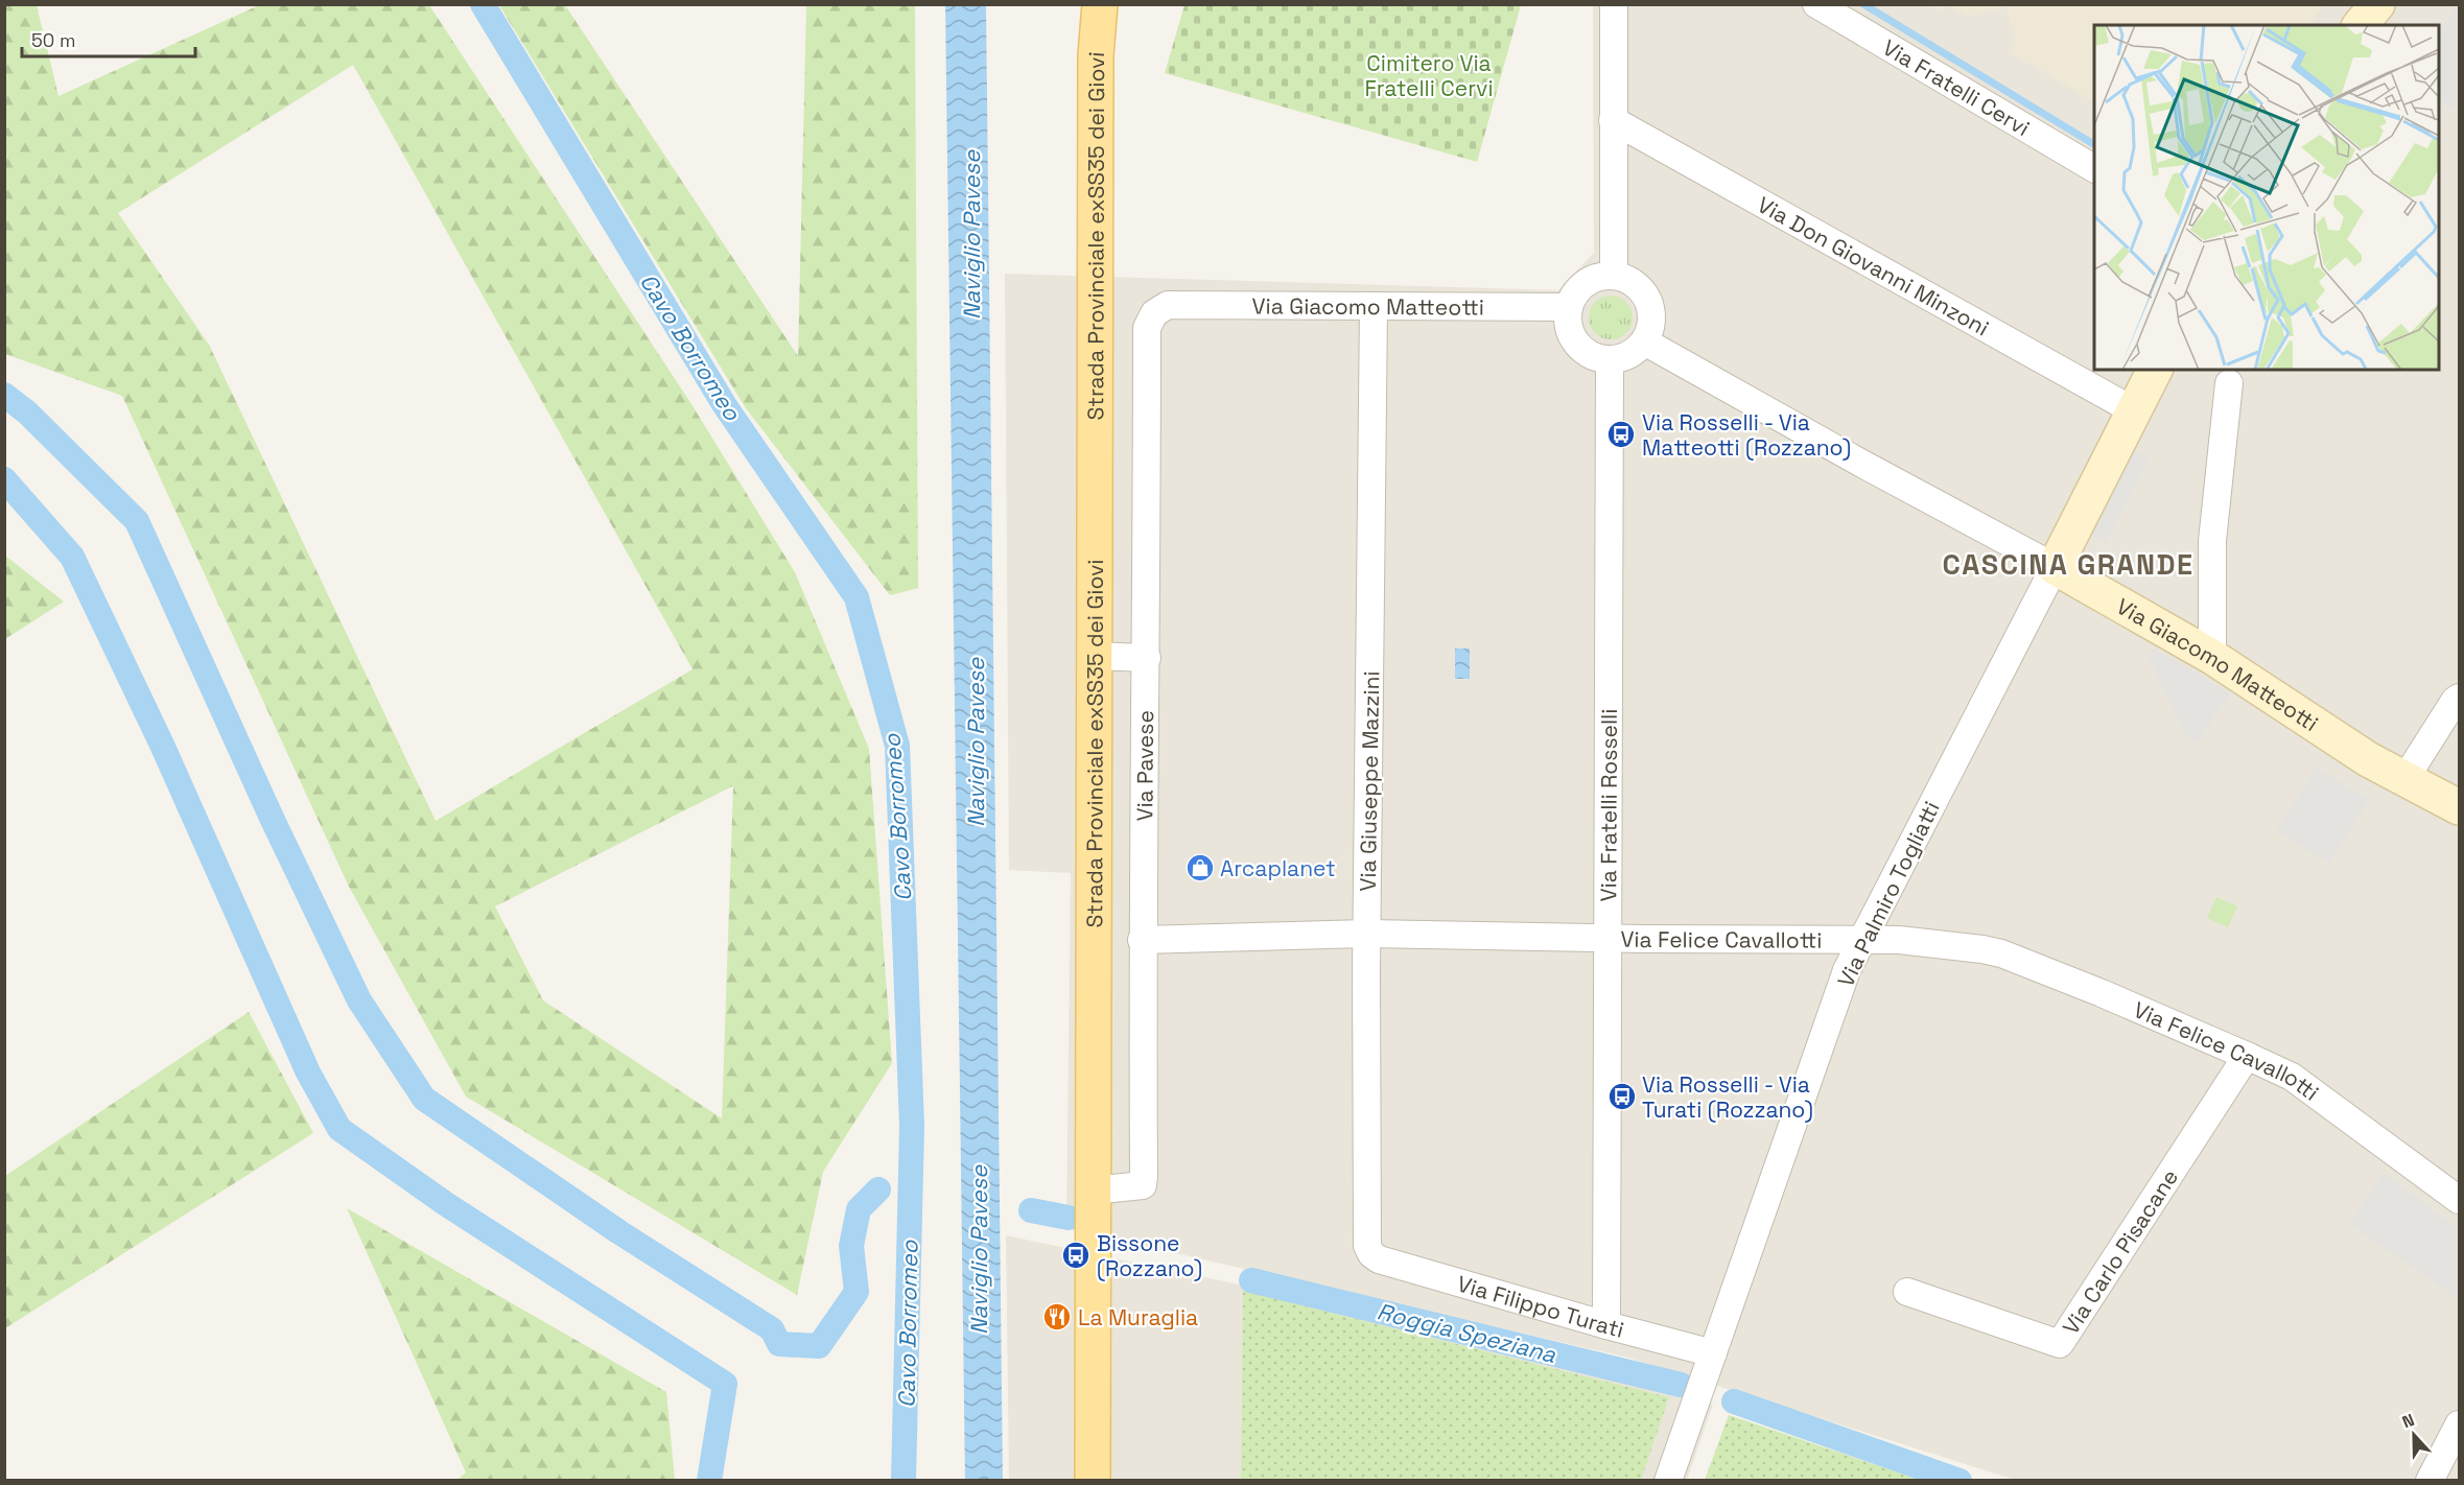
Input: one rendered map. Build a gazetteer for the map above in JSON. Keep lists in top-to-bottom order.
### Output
{
  "streets": {
    "main road": ["Strada Provinciale exSS35 dei Giovi"],
    "street": [
      "Via Fratelli Cervi",
      "Via Don Giovanni Minzoni",
      "Via Giacomo Matteotti",
      "Via Pavese",
      "Via Giuseppe Mazzini",
      "Via Fratelli Rosselli",
      "Via Palmiro Togliatti",
      "Via Felice Cavallotti",
      "Via Carlo Pisacane",
      "Via Filippo Turati"
    ]
  },
  "crossings": [
    ["Strada Provinciale exSS35 dei Giovi", "Via Pavese"],
    ["Via Don Giovanni Minzoni", "Via Palmiro Togliatti"],
    ["Via Giacomo Matteotti", "Via Pavese"],
    ["Via Giacomo Matteotti", "Via Giuseppe Mazzini"],
    ["Via Giacomo Matteotti", "Via Fratelli Rosselli"],
    ["Via Giacomo Matteotti", "Via Palmiro Togliatti"],
    ["Via Pavese", "Via Felice Cavallotti"],
    ["Via Giuseppe Mazzini", "Via Felice Cavallotti"],
    ["Via Giuseppe Mazzini", "Via Filippo Turati"],
    ["Via Fratelli Rosselli", "Via Felice Cavallotti"],
    ["Via Fratelli Rosselli", "Via Filippo Turati"],
    ["Via Palmiro Togliatti", "Via Felice Cavallotti"],
    ["Via Palmiro Togliatti", "Via Filippo Turati"],
    ["Via Felice Cavallotti", "Via Carlo Pisacane"]
  ],
  "districts": ["CASCINA GRANDE"],
  "water": ["Naviglio Pavese", "Cavo Borromeo", "Roggia Speziana"],
  "parks": ["Cimitero Via Fratelli Cervi"],
  "places": {
    "bus stop": ["Via Rosselli - Via Matteotti (Rozzano)", "Via Rosselli - Via Turati (Rozzano)", "Bissone (Rozzano)"],
    "shop": ["Arcaplanet"],
    "restaurant": ["La Muraglia"]
  },
  "scale_bar": "50 m",
  "north": "top"
}
